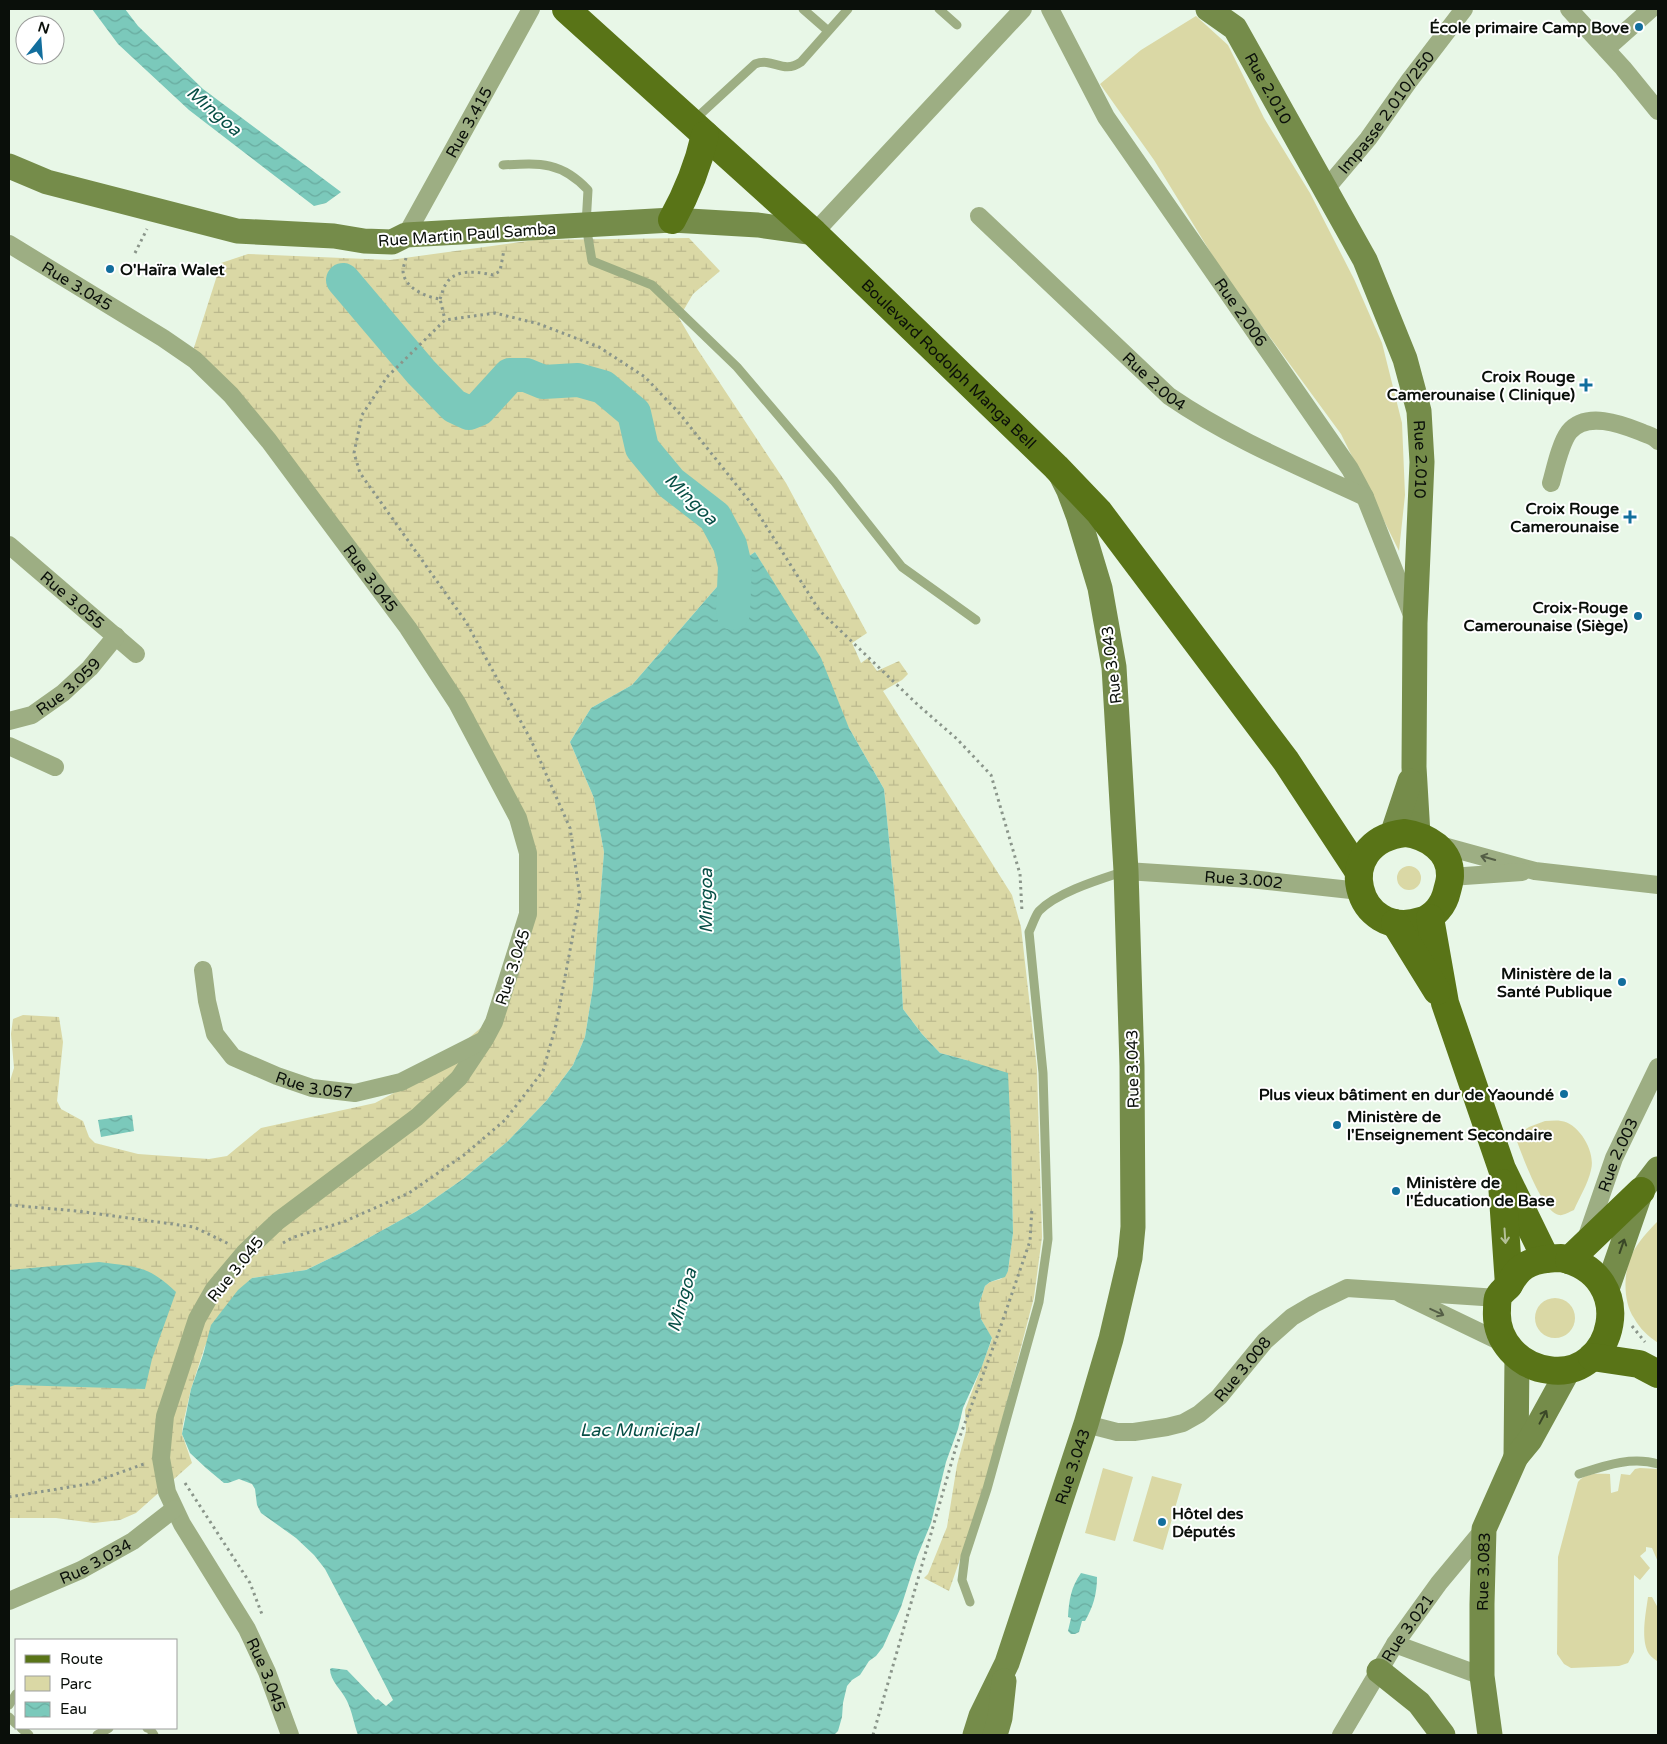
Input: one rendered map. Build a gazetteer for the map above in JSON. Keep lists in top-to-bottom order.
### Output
{
  "streets": {
    "main road": [
      "Rue 2.010",
      "Rue Martin Paul Samba",
      "Boulevard Rodolph Manga Bell",
      "Rue 3.043",
      "Rue 3.083"
    ],
    "street": [
      "Impasse 2.010/250",
      "Rue 3.415",
      "Rue 3.045",
      "Rue 2.006",
      "Rue 2.004",
      "Rue 3.055",
      "Rue 3.059",
      "Rue 3.002",
      "Rue 3.057",
      "Rue 2.003",
      "Rue 3.008",
      "Rue 3.034",
      "Rue 3.021"
    ]
  },
  "crossings": [
    ["Rue 2.010", "Impasse 2.010/250"],
    ["Rue 2.010", "Rue 2.006"],
    ["Rue 2.010", "Boulevard Rodolph Manga Bell"],
    ["Rue 2.010", "Rue 3.002"],
    ["Rue 3.415", "Rue Martin Paul Samba"],
    ["Rue Martin Paul Samba", "Boulevard Rodolph Manga Bell"],
    ["Rue 3.045", "Rue 3.057"],
    ["Rue 3.045", "Rue 3.034"],
    ["Rue 2.006", "Rue 2.004"],
    ["Boulevard Rodolph Manga Bell", "Rue 3.043"],
    ["Boulevard Rodolph Manga Bell", "Rue 3.002"],
    ["Rue 3.055", "Rue 3.059"],
    ["Rue 3.043", "Rue 3.002"],
    ["Rue 3.043", "Rue 3.008"],
    ["Rue 2.003", "Rue 3.008"],
    ["Rue 2.003", "Rue 3.083"],
    ["Rue 3.008", "Rue 3.083"],
    ["Rue 3.083", "Rue 3.021"]
  ],
  "water": ["Mingoa", "Lac Municipal"],
  "places": {
    "other": [
      "École primaire Camp Bove",
      "O'Haïra Walet",
      "Croix-Rouge Camerounaise (Siège)",
      "Ministère de la Santé Publique",
      "Plus vieux bâtiment en dur de Yaoundé",
      "Ministère de l'Enseignement Secondaire",
      "Ministère de l'Éducation de Base",
      "Hôtel des Députés"
    ],
    "health": ["Croix Rouge Camerounaise ( Clinique)", "Croix Rouge Camerounaise"]
  },
  "legend": ["Route", "Parc", "Eau"],
  "north": "top"
}
